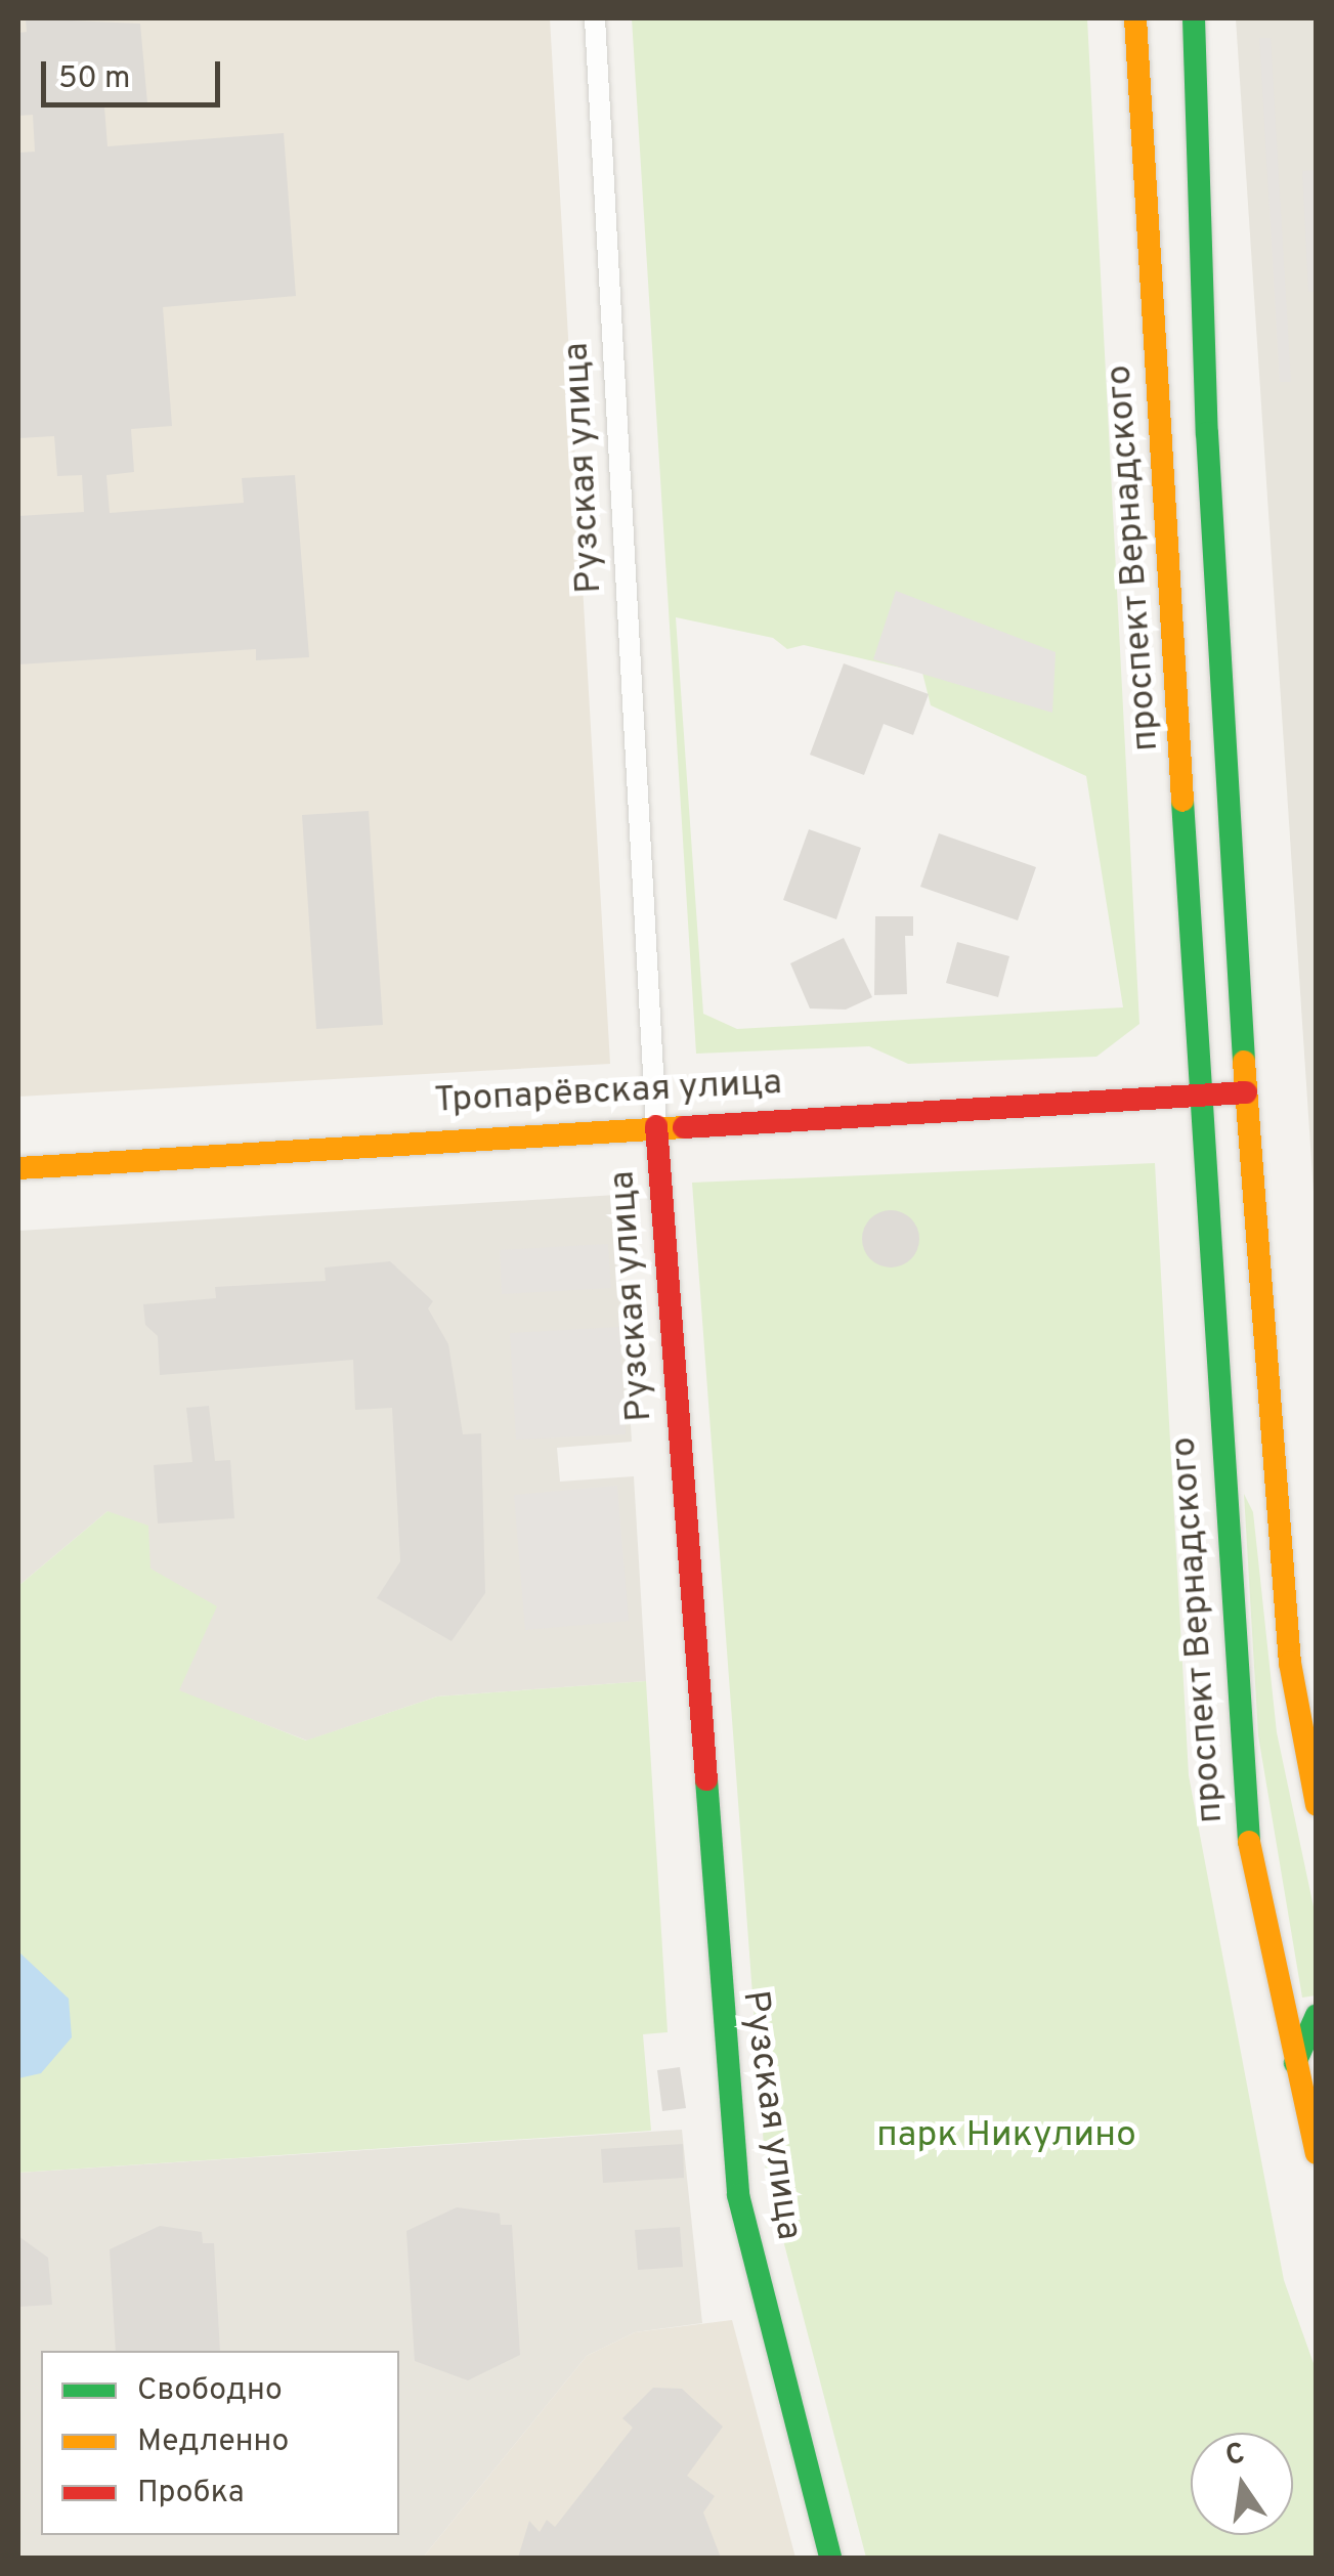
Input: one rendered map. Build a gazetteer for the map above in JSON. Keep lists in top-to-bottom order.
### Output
{
  "streets": {
    "main road": ["Рузская улица", "проспект Вернадского", "Тропарёвская улица"]
  },
  "crossings": [
    ["Рузская улица", "Тропарёвская улица"],
    ["проспект Вернадского", "Тропарёвская улица"]
  ],
  "parks": ["парк Никулино"],
  "legend": ["Свободно", "Медленно", "Пробка"],
  "scale_bar": "50 m",
  "north": "top"
}
